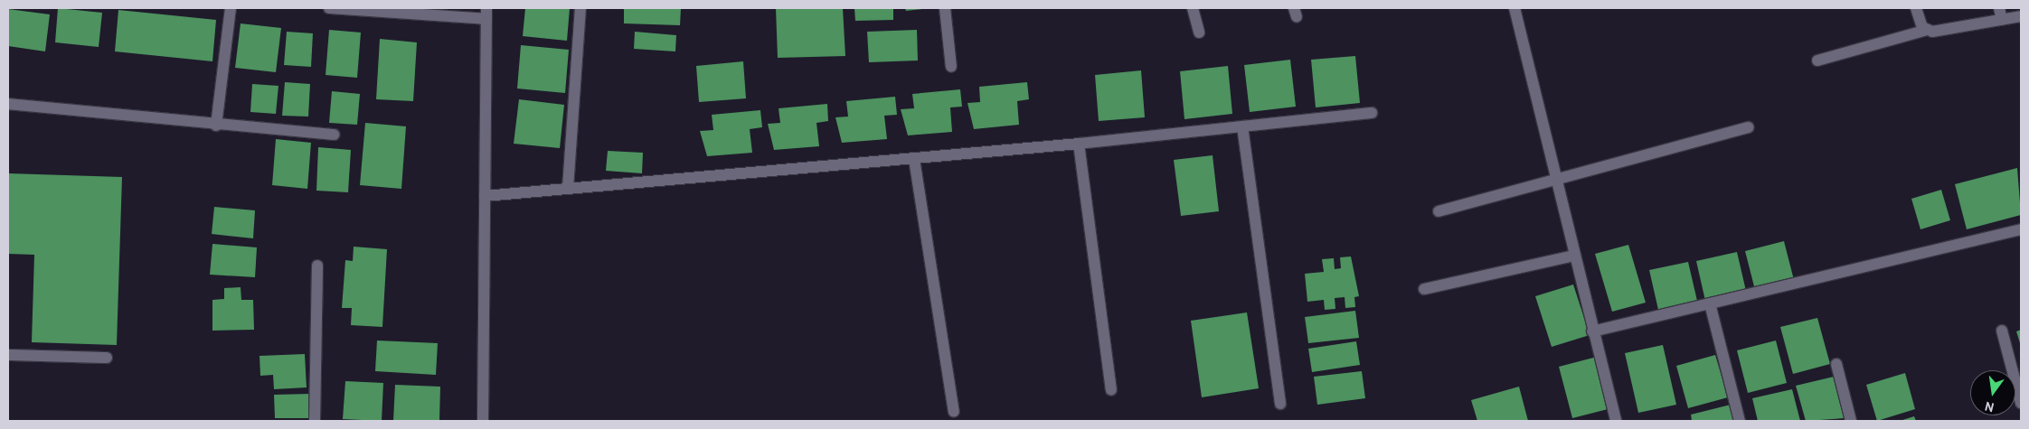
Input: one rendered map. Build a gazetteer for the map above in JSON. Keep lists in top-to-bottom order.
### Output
{
  "north": "bottom"
}
